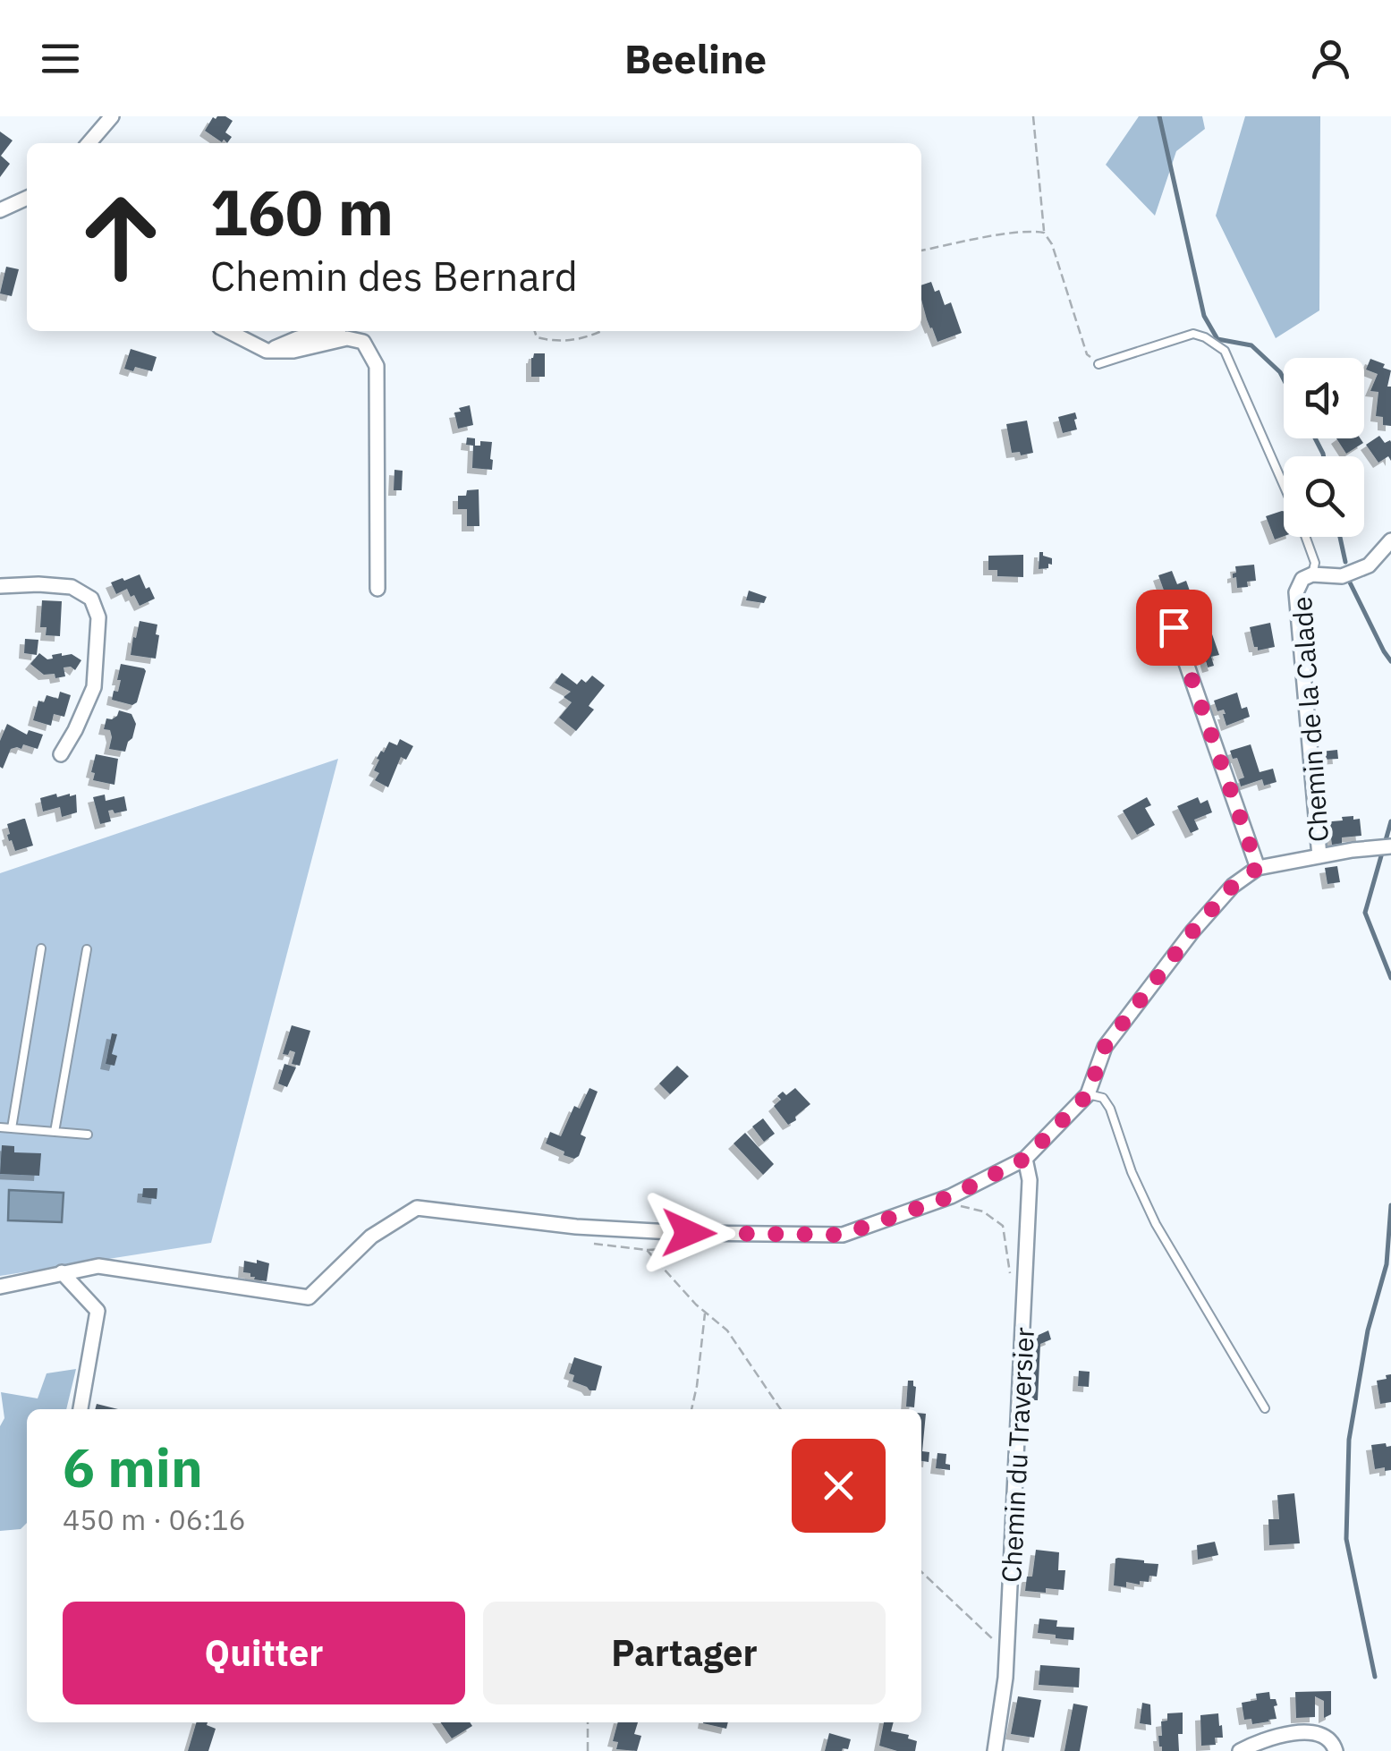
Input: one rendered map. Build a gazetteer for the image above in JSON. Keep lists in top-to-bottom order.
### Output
{
  "streets": {
    "street": ["Chemin de la Calade", "Chemin du Traversier"]
  },
  "page": {
    "header": "Beeline",
    "turn": ["160 m", "Chemin des Bernard"],
    "heading": ["6 min", "450 m · 06:16"],
    "buttons": ["Quitter", "Partager"]
  }
}
